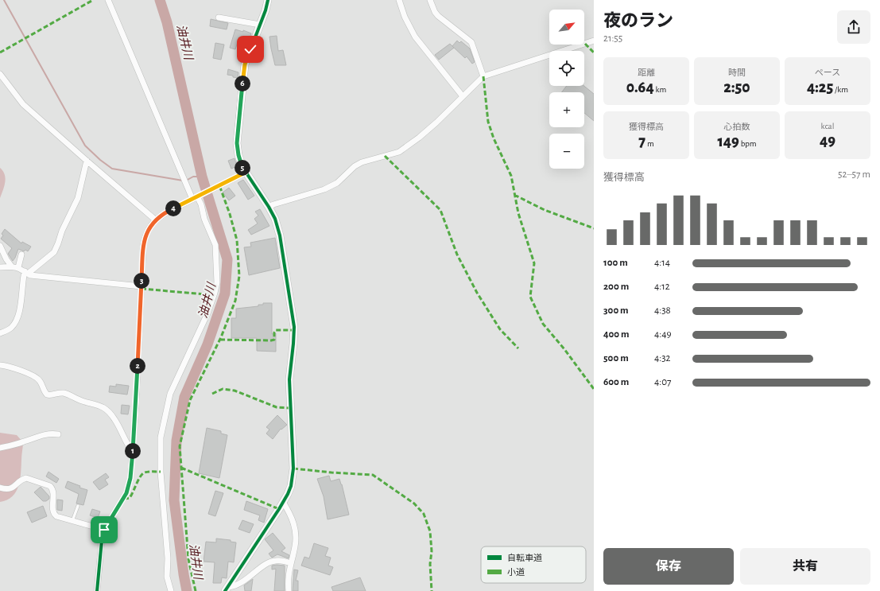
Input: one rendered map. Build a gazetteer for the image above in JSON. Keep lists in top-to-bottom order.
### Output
{
  "water": ["油井川"],
  "legend": ["自転車道", "小道"],
  "north": "top right",
  "page": {
    "heading": ["夜のラン", "21:55"],
    "map_buttons": ["+", "−"],
    "stats": [
      ["距離", "0.64 km"],
      ["時間", "2:50"],
      ["ペース", "4:25 /km"],
      ["獲得標高", "7 m"],
      ["心拍数", "149 bpm"],
      ["kcal", "49"]
    ],
    "pins": [
      "6",
      "5",
      "4",
      "3",
      "2",
      "1"
    ],
    "chart": ["獲得標高", "52–57 m"],
    "list": [
      {
        "name": "100 m",
        "note": "4:14"
      },
      {
        "name": "200 m",
        "note": "4:12"
      },
      {
        "name": "300 m",
        "note": "4:38"
      },
      {
        "name": "400 m",
        "note": "4:49"
      },
      {
        "name": "500 m",
        "note": "4:32"
      },
      {
        "name": "600 m",
        "note": "4:07"
      }
    ],
    "buttons": ["保存", "共有"]
  }
}
